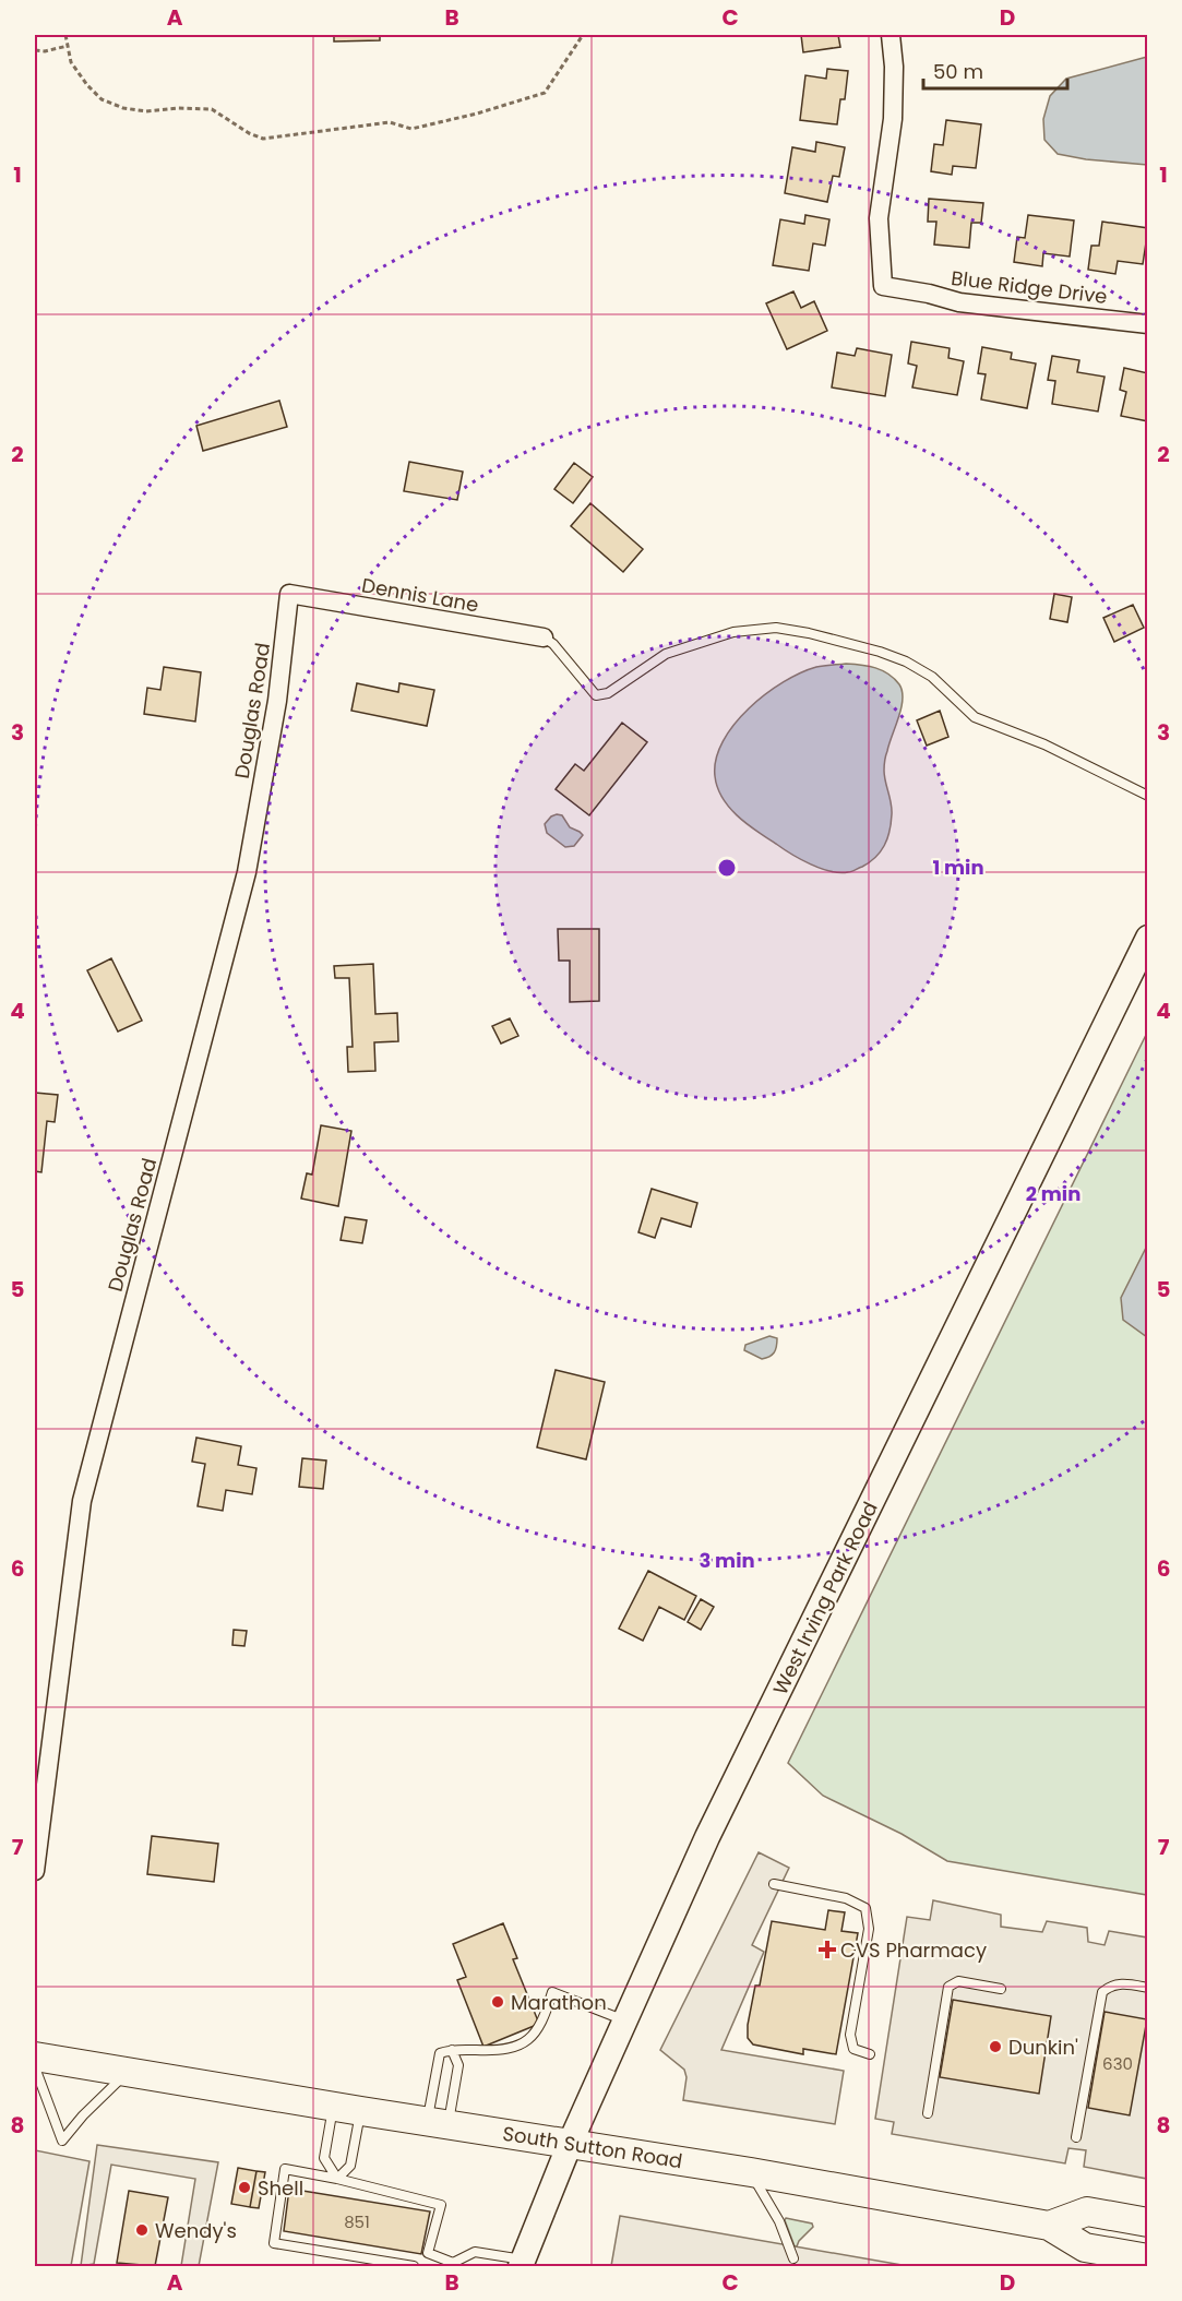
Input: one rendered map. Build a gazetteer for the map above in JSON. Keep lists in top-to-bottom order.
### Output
{
  "streets": {
    "main road": ["West Irving Park Road", "South Sutton Road"],
    "street": ["Blue Ridge Drive", "Dennis Lane", "Douglas Road"]
  },
  "crossings": [
    ["Dennis Lane", "Douglas Road"],
    ["West Irving Park Road", "South Sutton Road"]
  ],
  "places": {
    "health": ["CVS Pharmacy"],
    "other": [
      "Marathon",
      "Dunkin'",
      "Shell",
      "Wendy's"
    ]
  },
  "house_numbers": ["630", "851"],
  "scale_bar": "50 m",
  "grid": {
    "columns": [
      "A",
      "B",
      "C",
      "D"
    ],
    "rows": [
      "1",
      "2",
      "3",
      "4",
      "5",
      "6",
      "7",
      "8"
    ]
  },
  "rings": ["1 min", "2 min", "3 min"]
}
